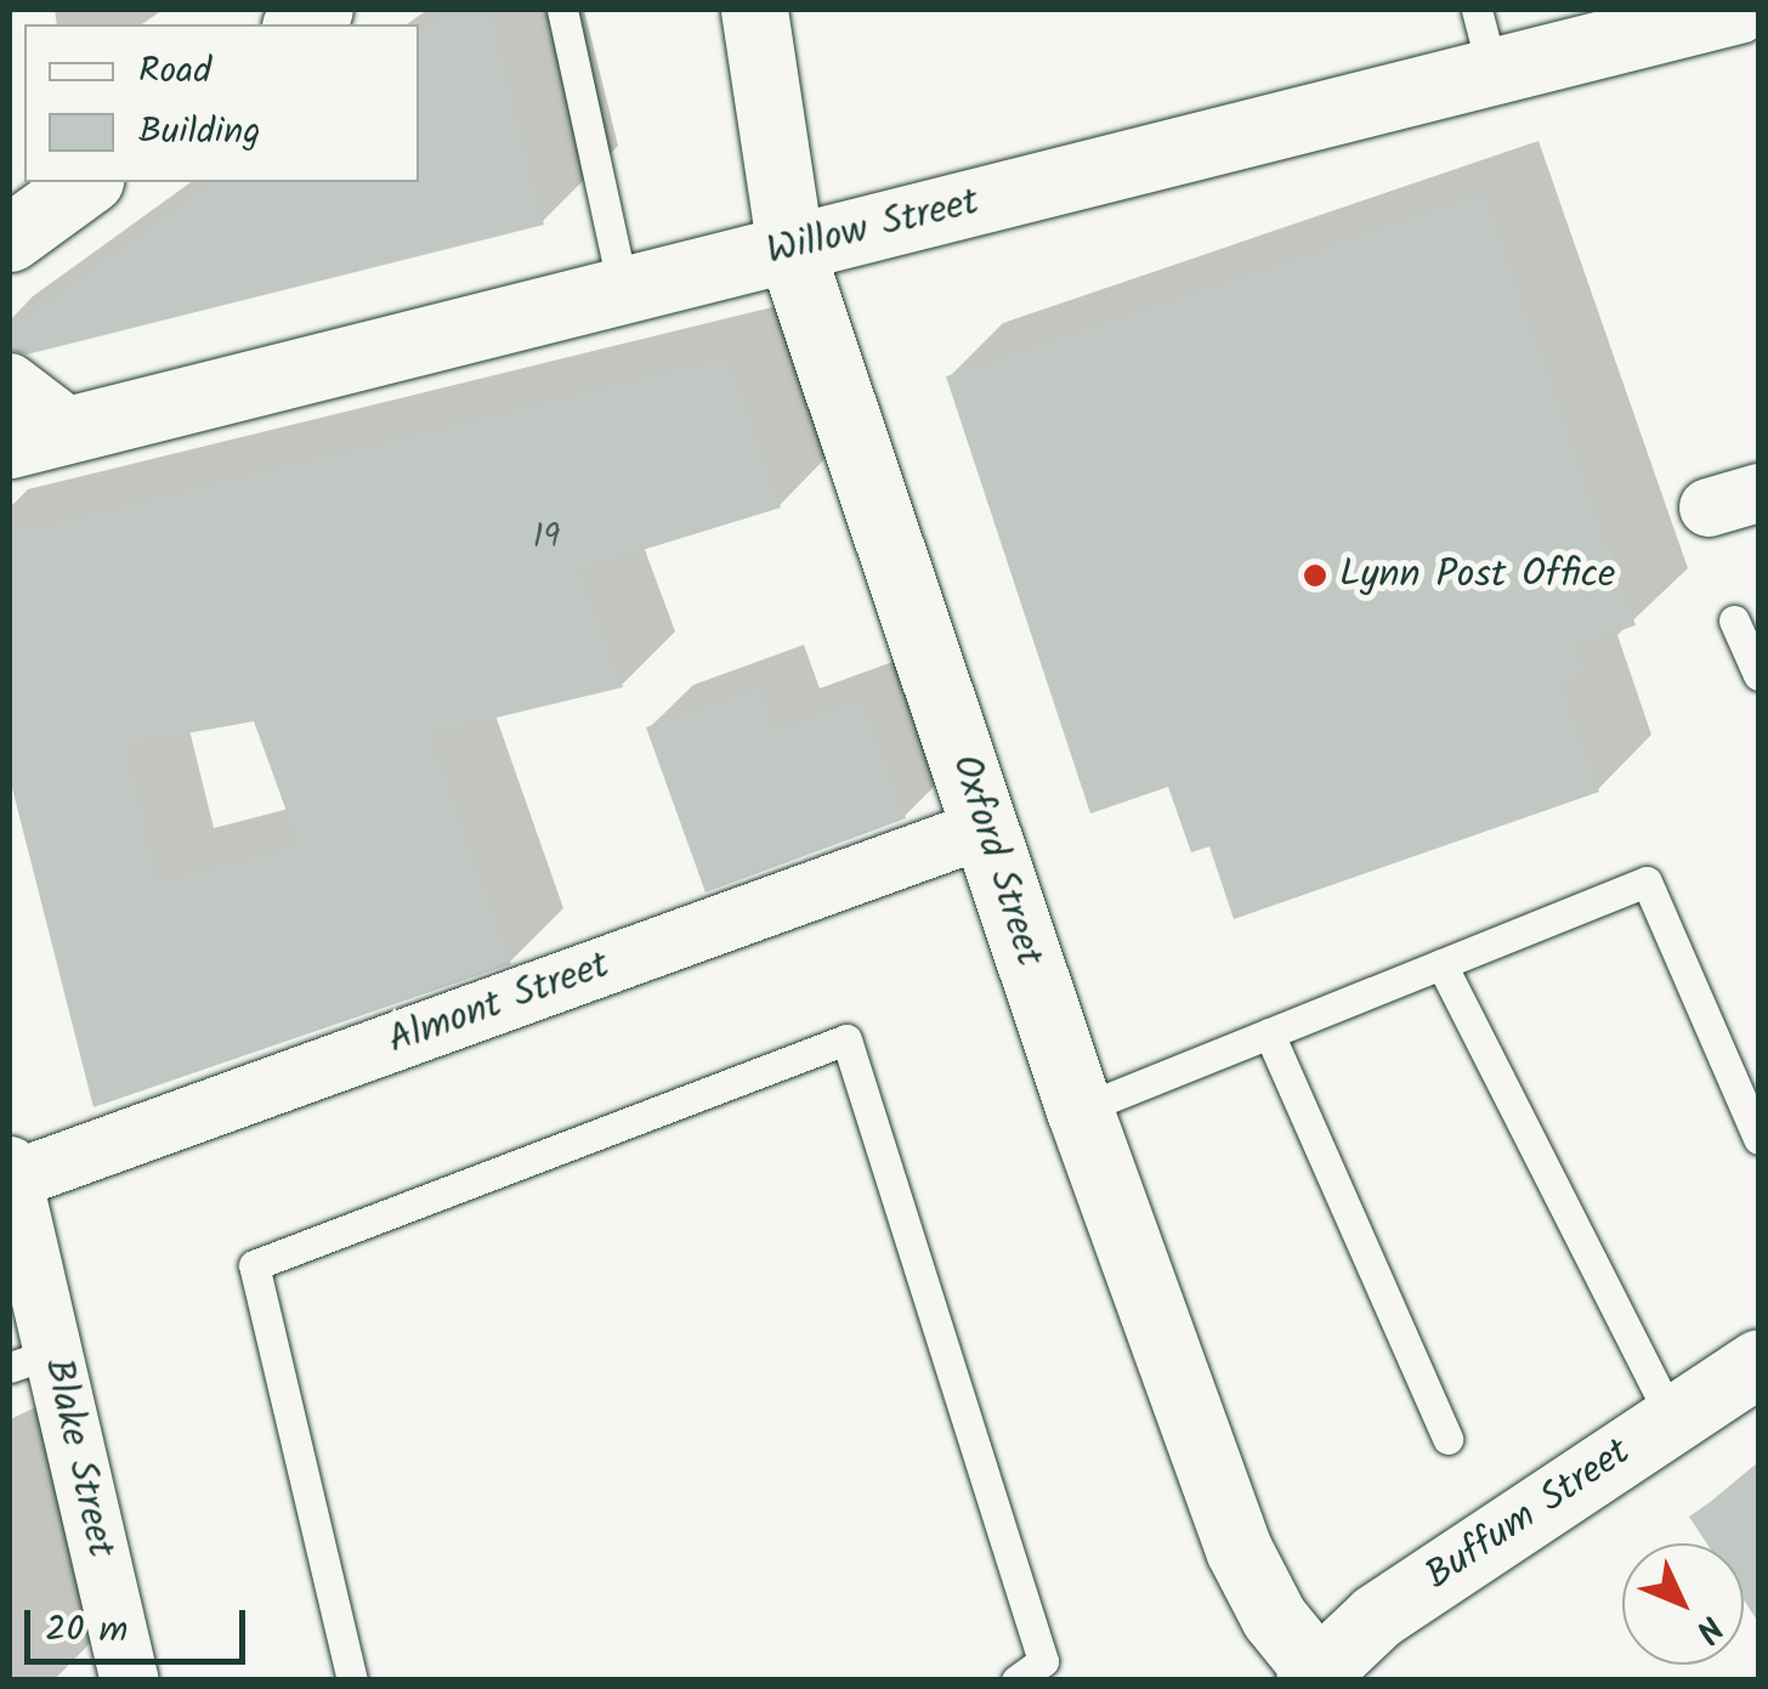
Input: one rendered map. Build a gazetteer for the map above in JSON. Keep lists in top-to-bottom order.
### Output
{
  "streets": {
    "main road": ["Willow Street", "Oxford Street", "Buffum Street"],
    "street": ["Almont Street", "Blake Street"]
  },
  "crossings": [
    ["Willow Street", "Oxford Street"],
    ["Oxford Street", "Almont Street"],
    ["Oxford Street", "Buffum Street"],
    ["Almont Street", "Blake Street"]
  ],
  "places": ["Lynn Post Office"],
  "house_numbers": ["19"],
  "legend": ["Road", "Building"],
  "scale_bar": "20 m",
  "north": "bottom right"
}
